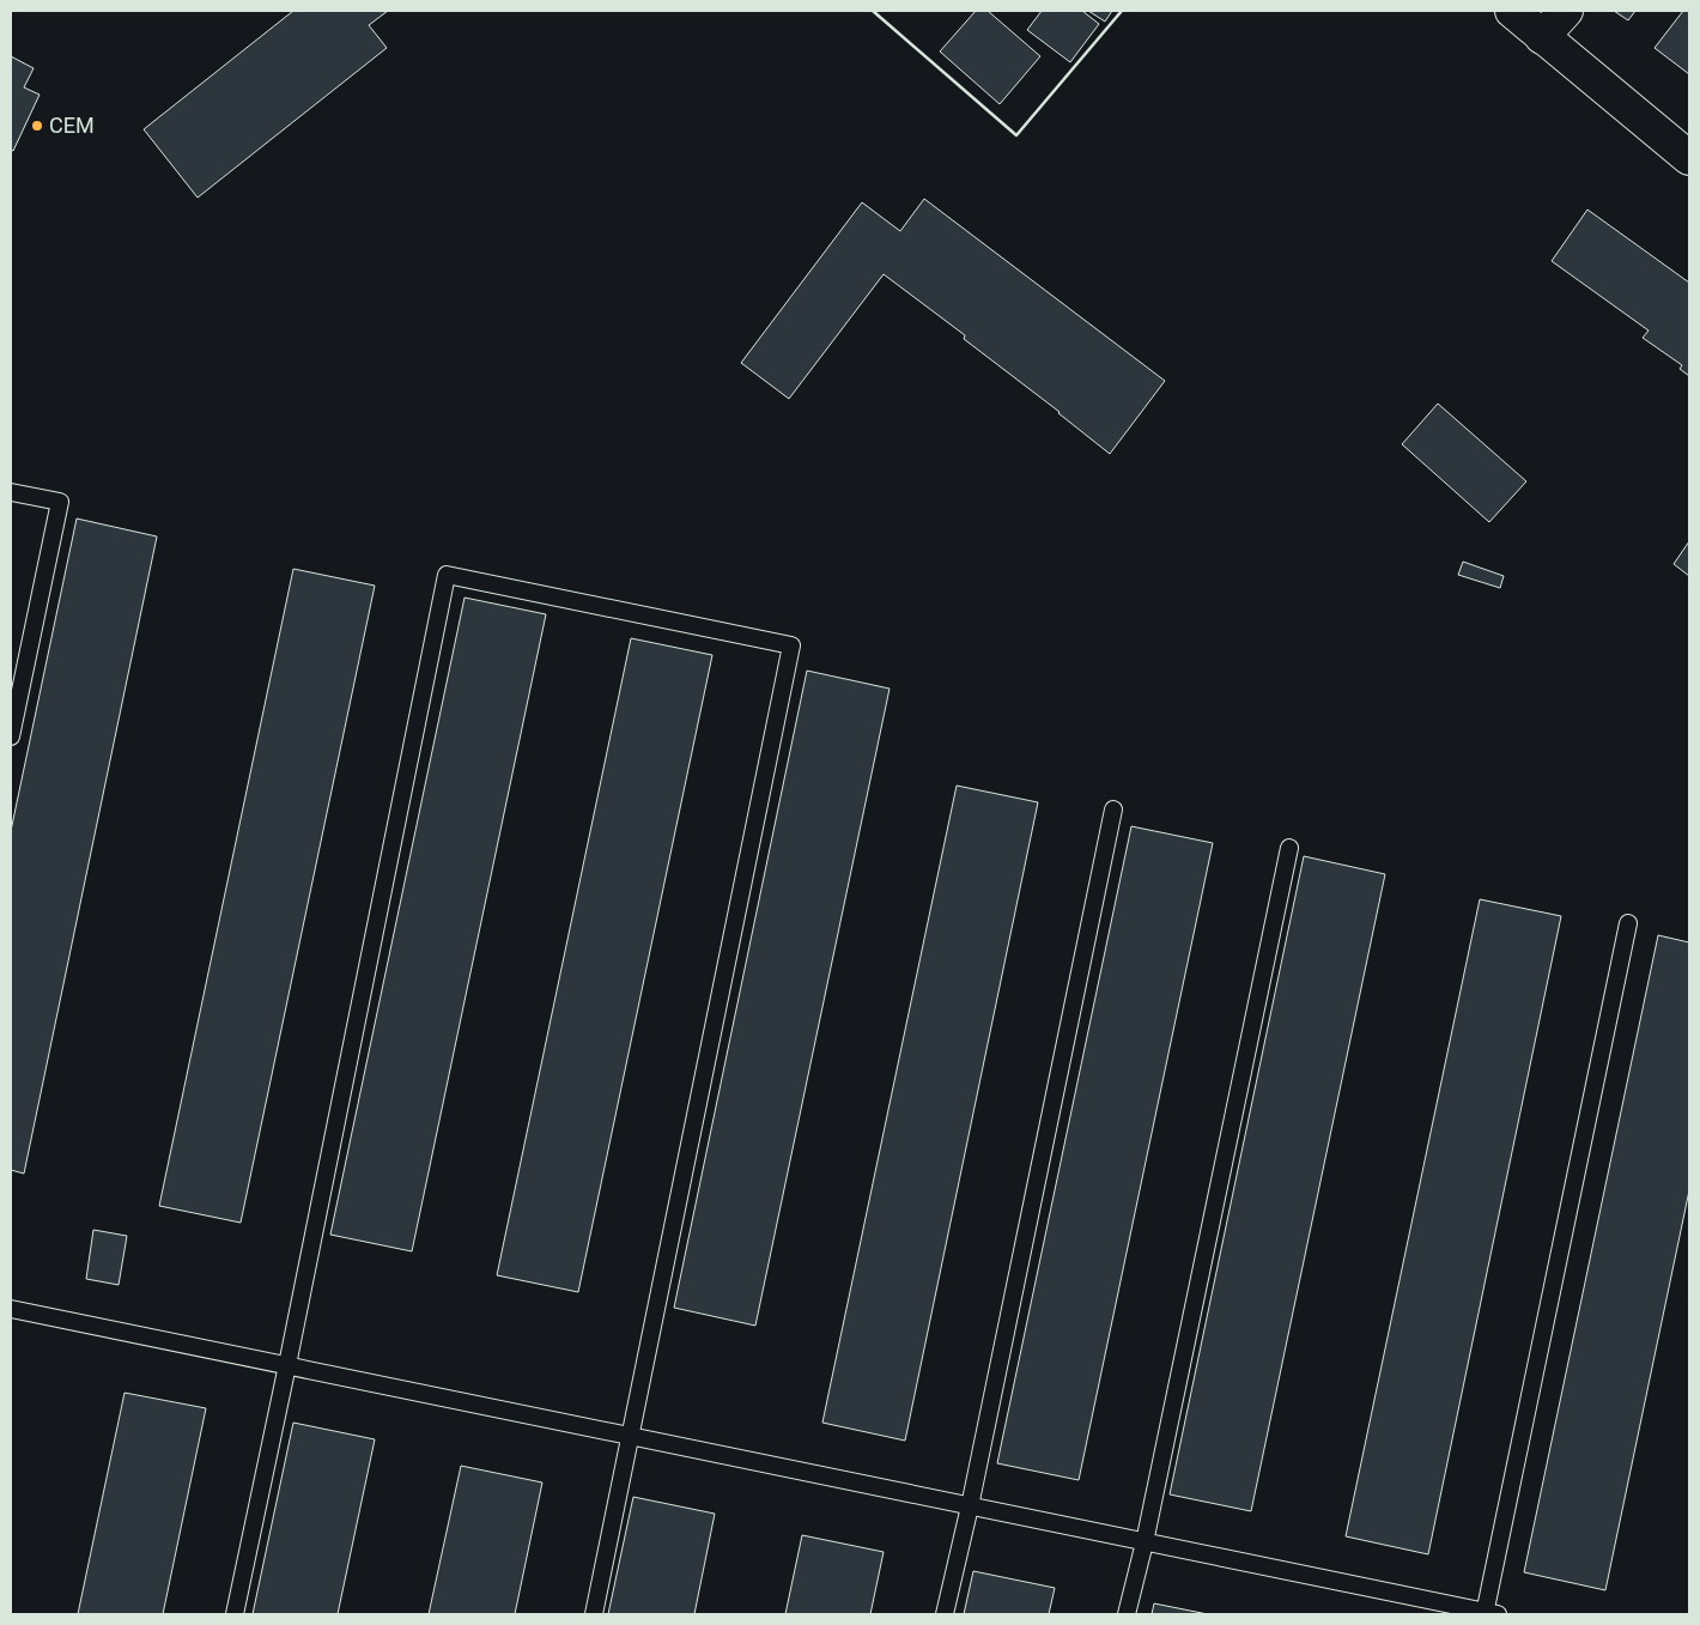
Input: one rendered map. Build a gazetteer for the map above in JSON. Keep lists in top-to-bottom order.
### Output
{
  "places": ["CEM"]
}
